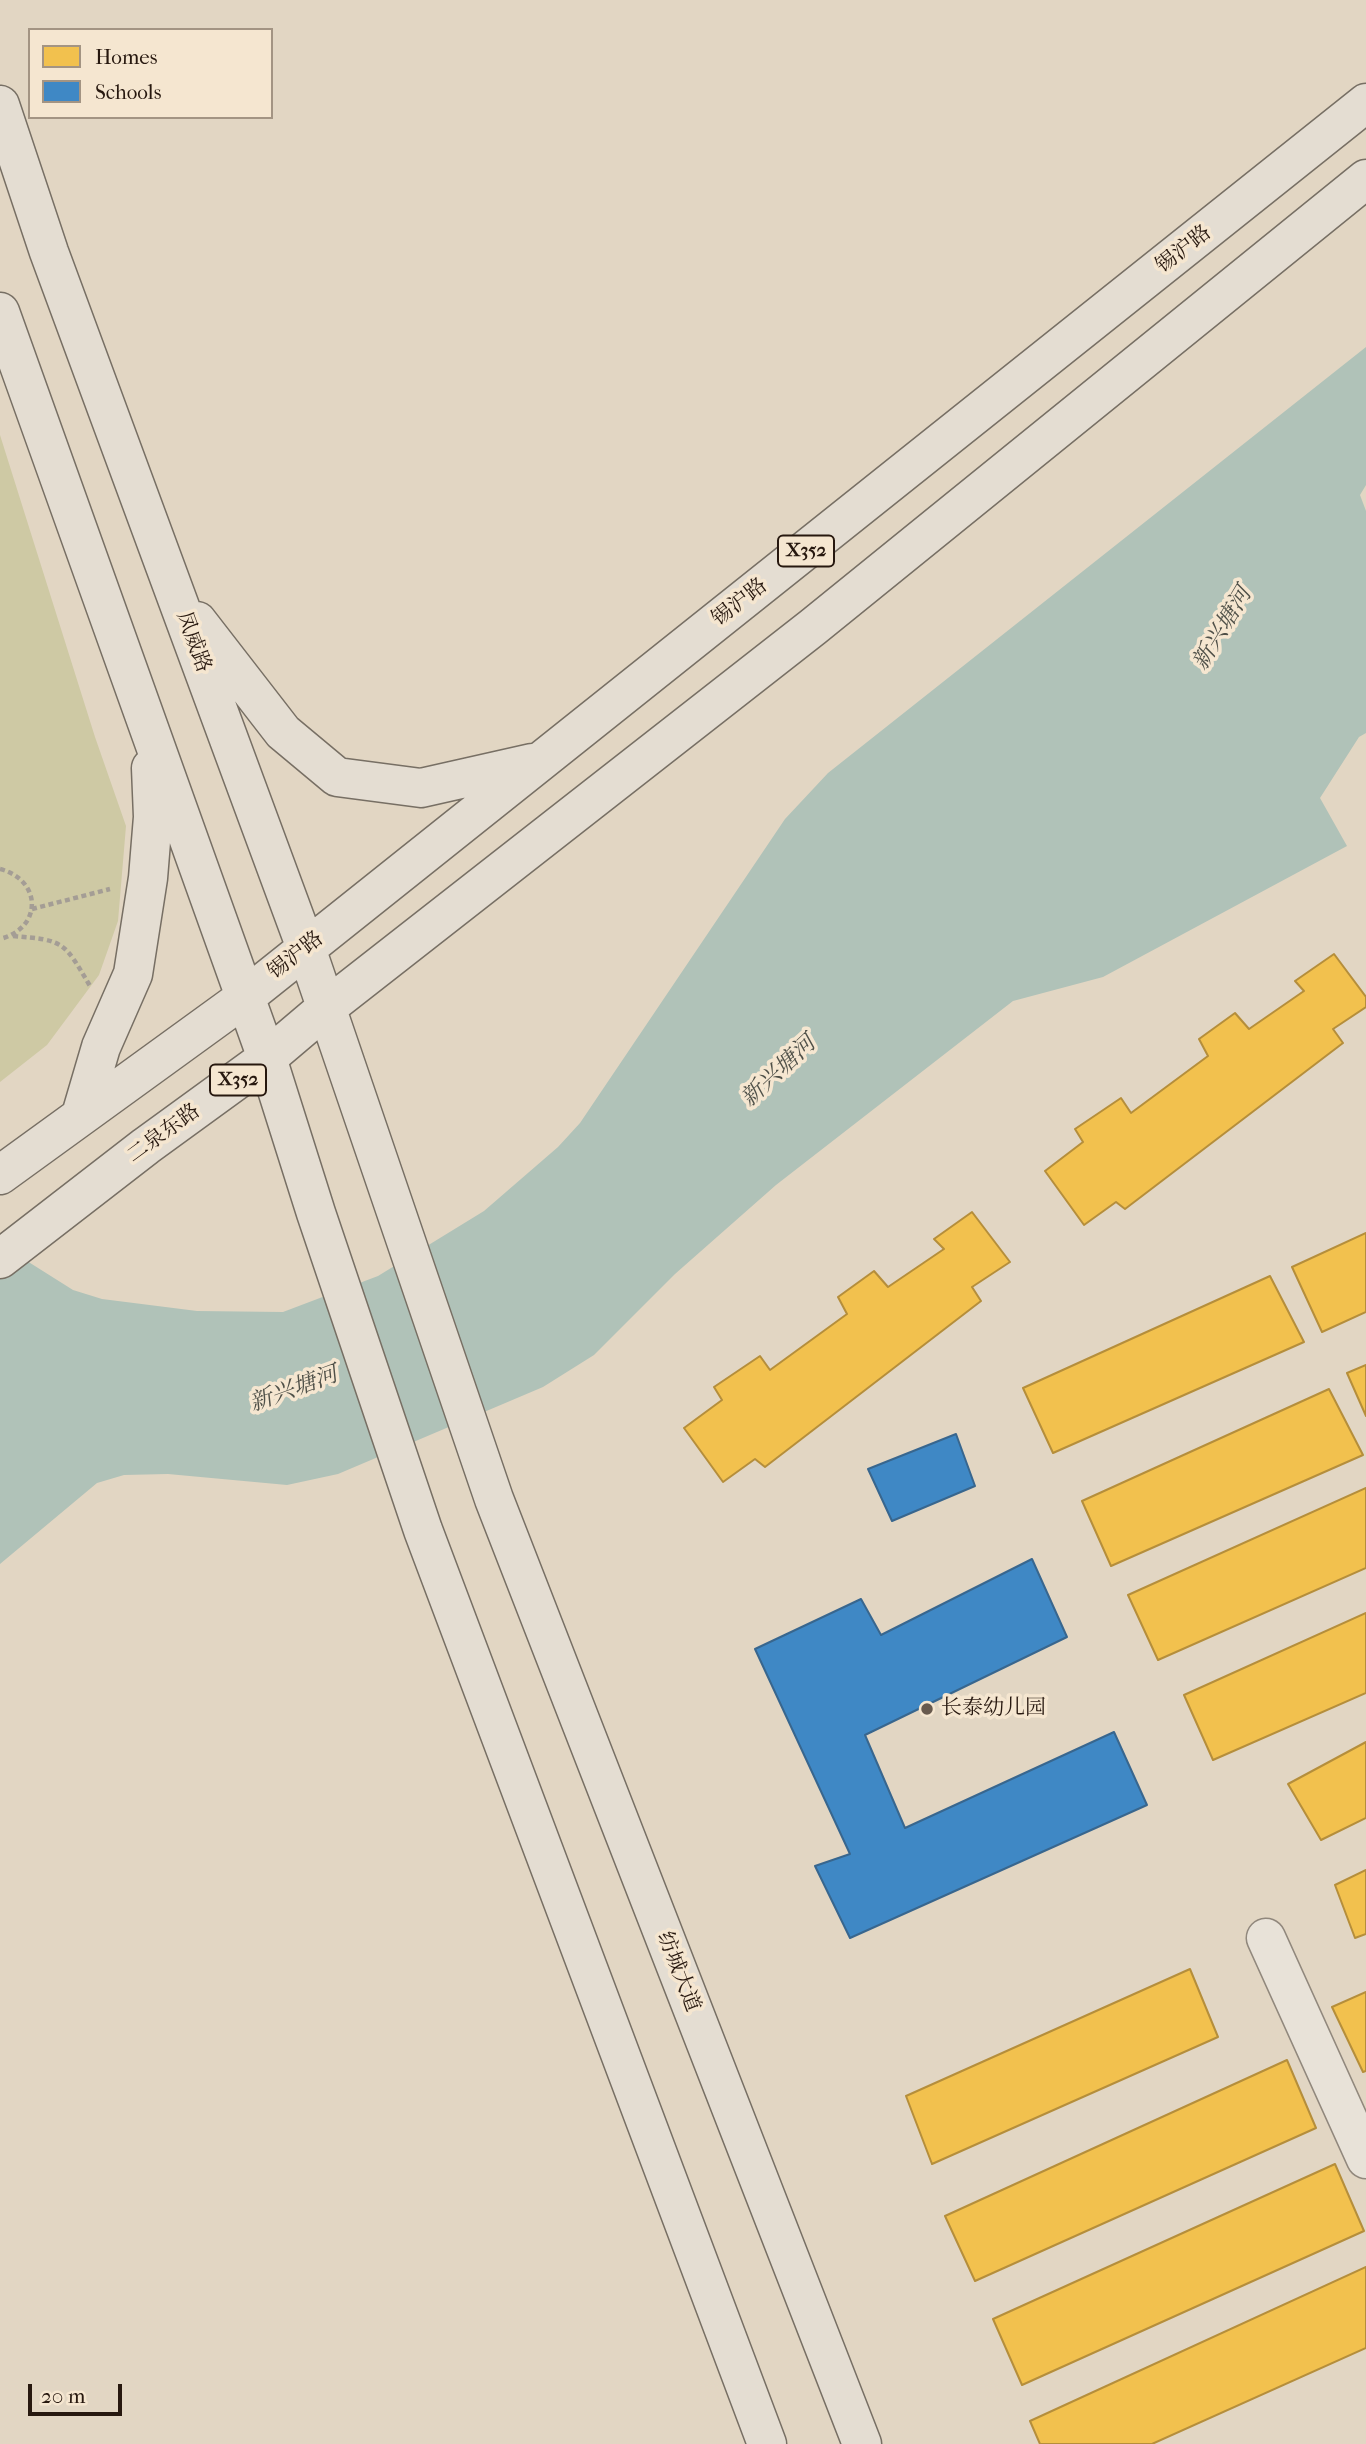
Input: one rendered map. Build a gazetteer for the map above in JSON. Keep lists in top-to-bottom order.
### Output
{
  "streets": {
    "main road": [
      "锡沪路",
      "X352",
      "凤威路",
      "二泉东路",
      "纺城大道"
    ]
  },
  "crossings": [
    ["锡沪路", "X352"],
    ["锡沪路", "凤威路"],
    ["X352", "凤威路"],
    ["X352", "二泉东路"],
    ["凤威路", "二泉东路"],
    ["凤威路", "纺城大道"]
  ],
  "water": ["新兴塘河"],
  "places": ["长泰幼儿园"],
  "legend": ["Homes", "Schools"],
  "scale_bar": "20 m"
}
